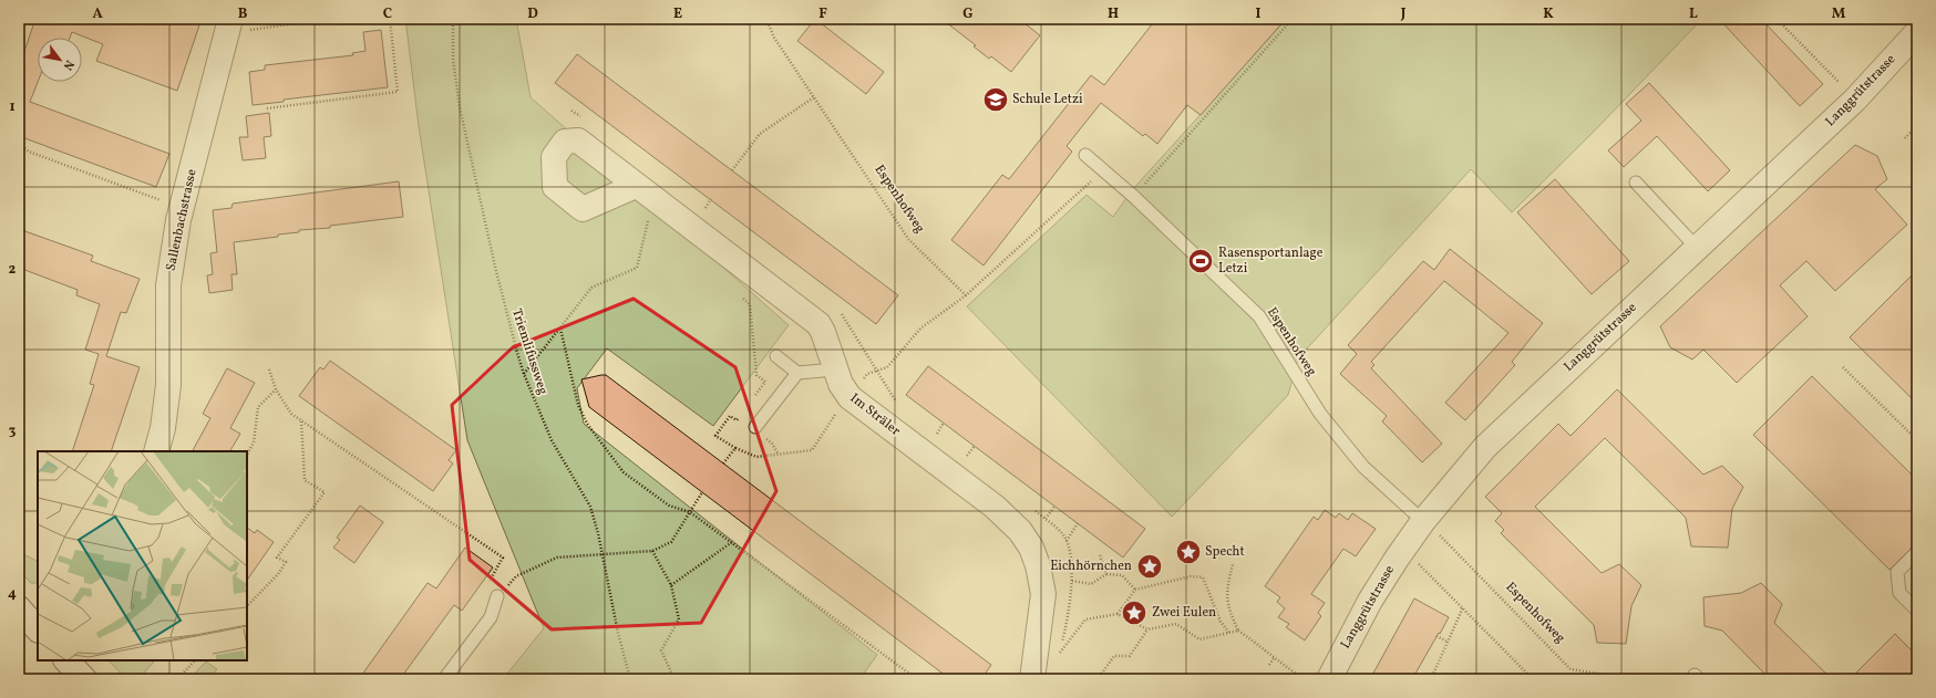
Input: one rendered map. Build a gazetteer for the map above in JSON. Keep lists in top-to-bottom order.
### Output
{
  "streets": {
    "street": ["Langgrütstrasse", "Sallenbachstrasse", "Im Sträler"],
    "lane": ["Espenhofweg"],
    "path": ["Triemlifussweg"]
  },
  "crossings": [
    ["Langgrütstrasse", "Espenhofweg"]
  ],
  "places": {
    "school or university": ["Schule Letzi"],
    "sports": ["Rasensportanlage Letzi"],
    "place": ["Specht", "Eichhörnchen", "Zwei Eulen"]
  },
  "north": "bottom right",
  "grid": {
    "columns": [
      "A",
      "B",
      "C",
      "D",
      "E",
      "F",
      "G",
      "H",
      "I",
      "J",
      "K",
      "L",
      "M"
    ],
    "rows": [
      "1",
      "2",
      "3",
      "4"
    ]
  }
}
